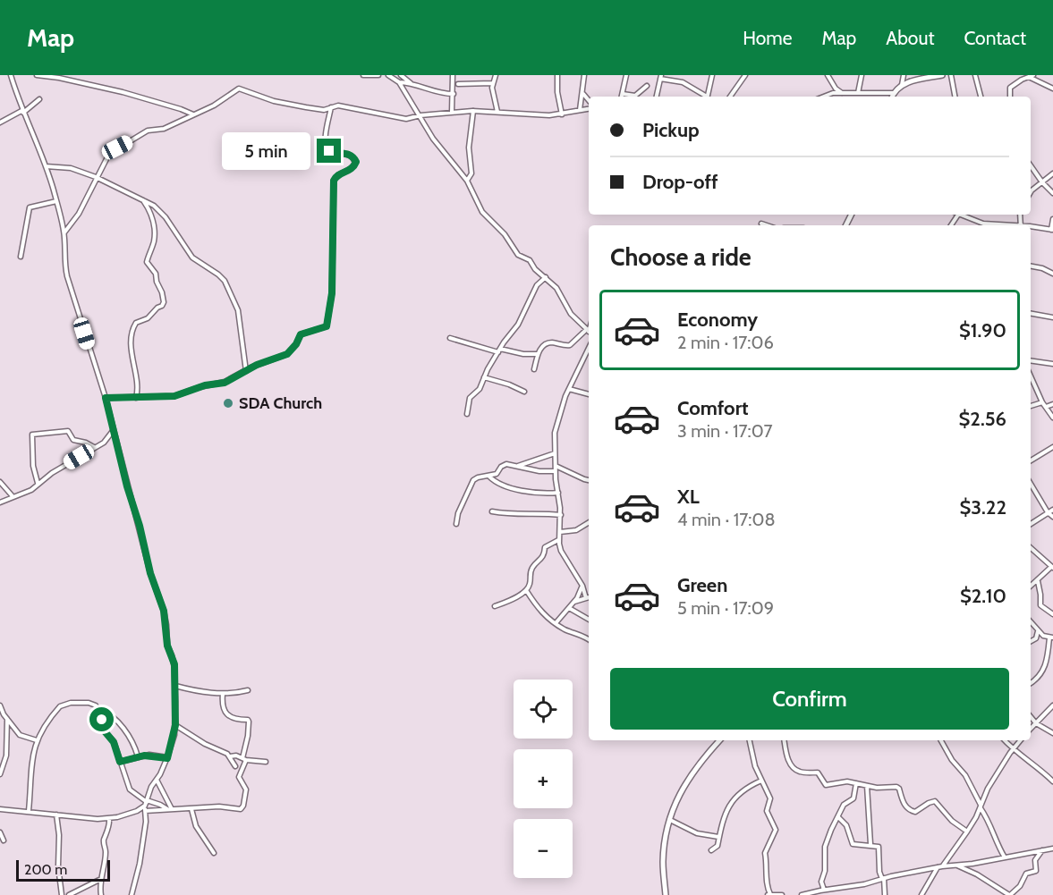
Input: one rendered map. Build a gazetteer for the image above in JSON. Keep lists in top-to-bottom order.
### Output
{
  "places": ["SDA Church"],
  "scale_bar": "200 m",
  "page": {
    "header": "Map",
    "nav": [
      "Home",
      "Map",
      "About",
      "Contact"
    ],
    "banner": ["Pickup", "Drop-off"],
    "bubble": "5 min",
    "heading": "Choose a ride",
    "list": [
      {
        "name": "Economy",
        "note": "2 min · 17:06",
        "value": "$1.90"
      },
      {
        "name": "Comfort",
        "note": "3 min · 17:07",
        "value": "$2.56"
      },
      {
        "name": "XL",
        "note": "4 min · 17:08",
        "value": "$3.22"
      },
      {
        "name": "Green",
        "note": "5 min · 17:09",
        "value": "$2.10"
      }
    ],
    "buttons": "Confirm",
    "map_buttons": ["+", "−"],
    "scale": "200 m"
  }
}
